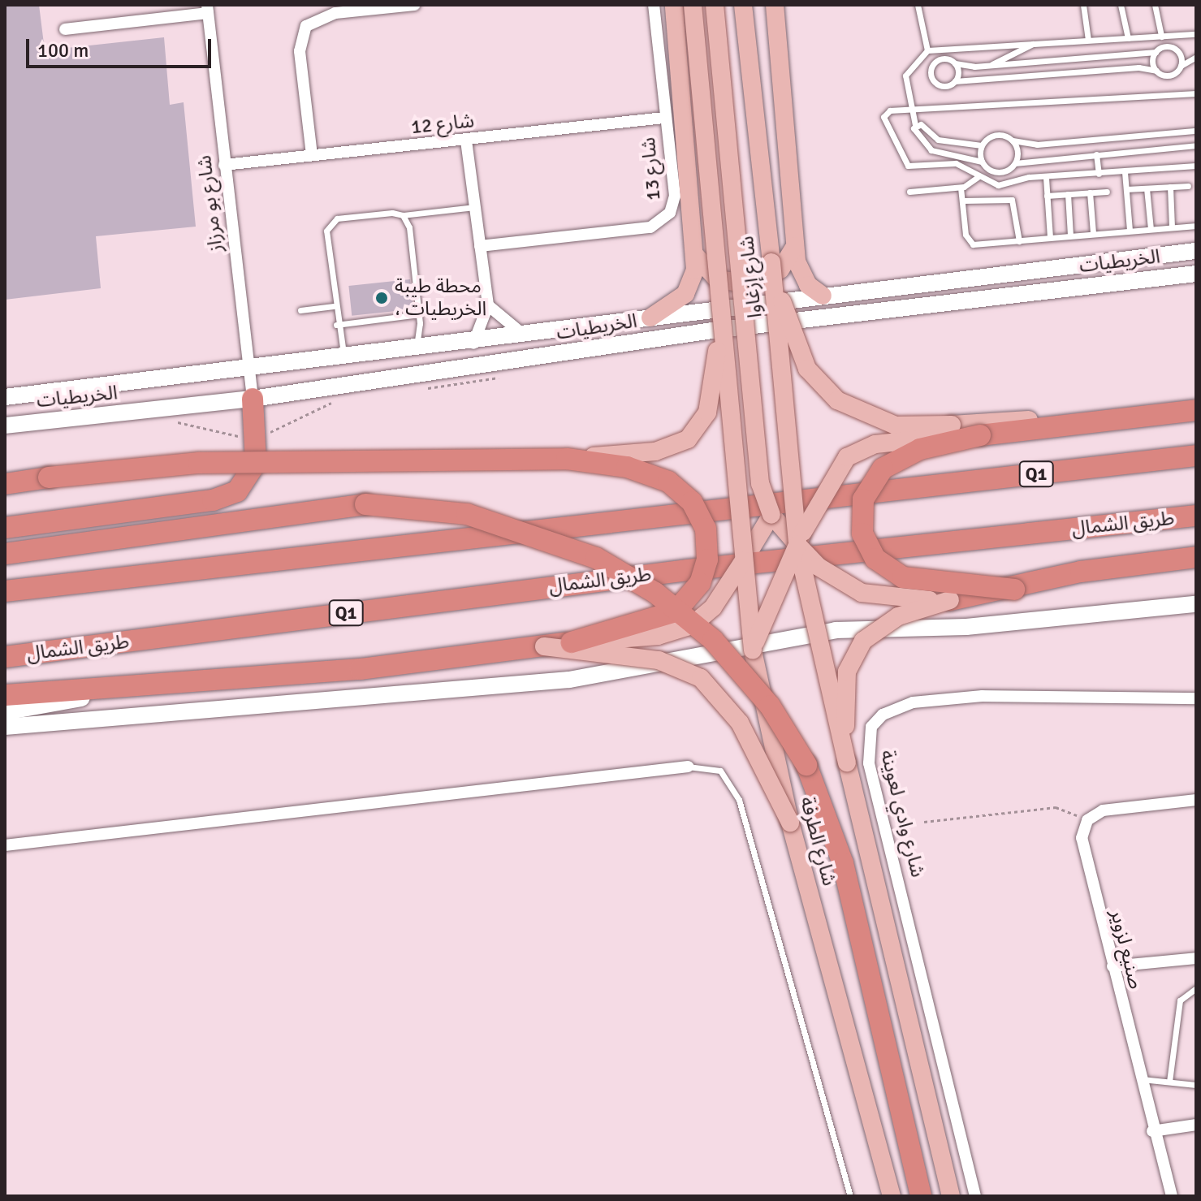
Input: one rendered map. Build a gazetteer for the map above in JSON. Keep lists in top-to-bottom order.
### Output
{
  "streets": {
    "highway": ["Q1", "طريق الشمال"],
    "main road": ["الخريطيات", "شارع إزغاوا", "شارع الطرفة"],
    "street": [
      "شارع 12",
      "شارع 13",
      "شارع بو مرزاز",
      "شارع وادي لعوينة",
      "صنيع لزوير"
    ]
  },
  "crossings": [
    ["شارع 12", "شارع 13"],
    ["شارع 12", "شارع بو مرزاز"],
    ["شارع بو مرزاز", "الخريطيات"],
    ["شارع إزغاوا", "شارع الطرفة"]
  ],
  "places": ["محطة طيبة ، الخريطيات"],
  "scale_bar": "100 m"
}
